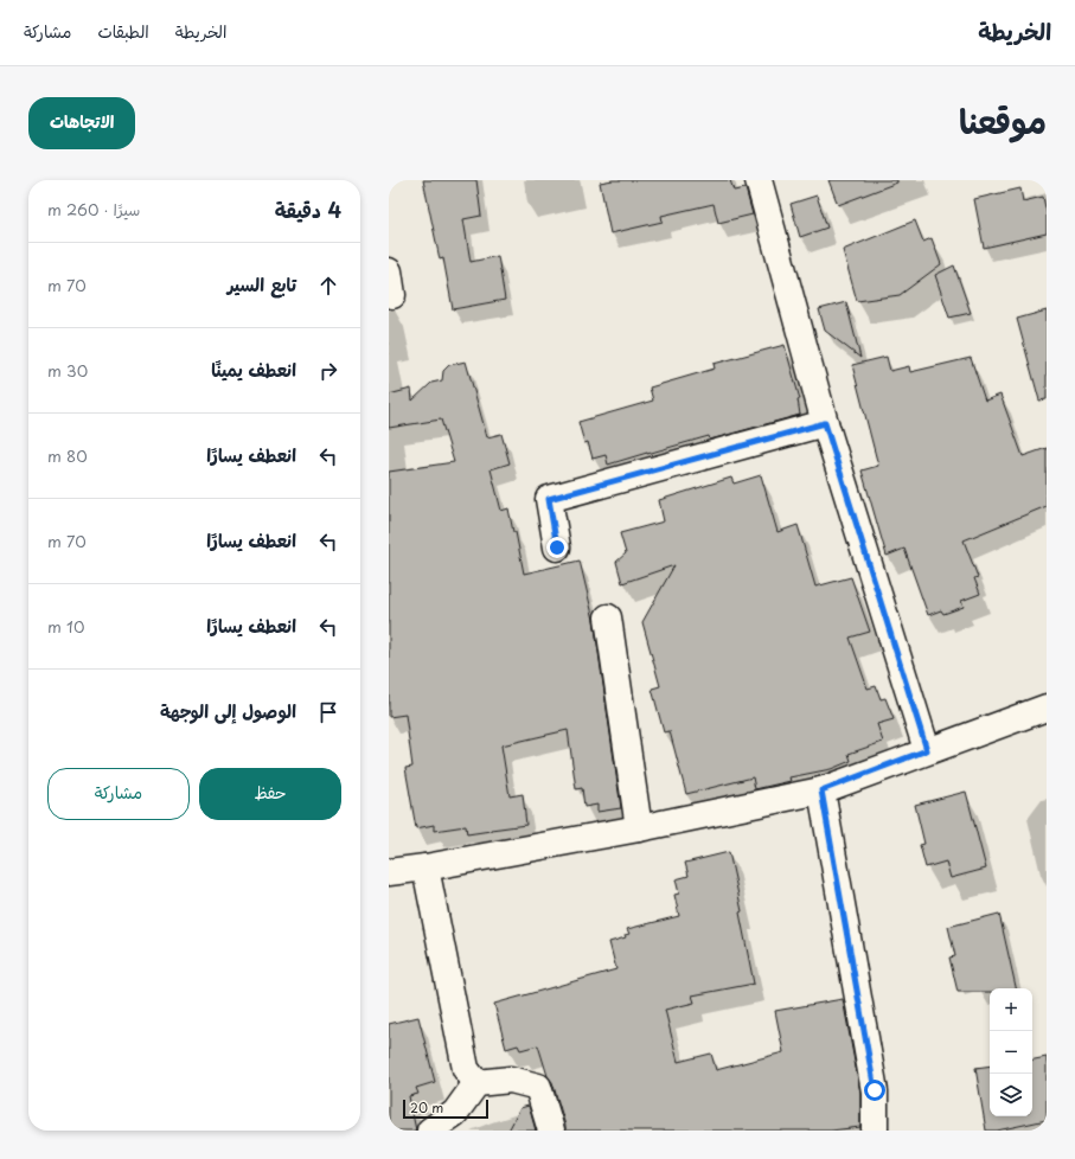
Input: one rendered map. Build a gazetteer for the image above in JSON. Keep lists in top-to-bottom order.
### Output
{
  "scale_bar": "20 m",
  "page": {
    "header": "الخريطة",
    "nav": ["الخريطة", "الطبقات", "مشاركة"],
    "title": "موقعنا",
    "buttons": [
      "الاتجاهات",
      ["حفظ", "مشاركة"]
    ],
    "heading": ["4 دقيقة", "سيرًا · 260 m"],
    "list": [
      ["تابع السير", "70 m"],
      ["انعطف يمينًا", "30 m"],
      ["انعطف يسارًا", "80 m"],
      ["انعطف يسارًا", "70 m"],
      ["انعطف يسارًا", "10 m"],
      "الوصول إلى الوجهة"
    ],
    "map_buttons": ["+", "−"],
    "scale": "20 m"
  }
}
